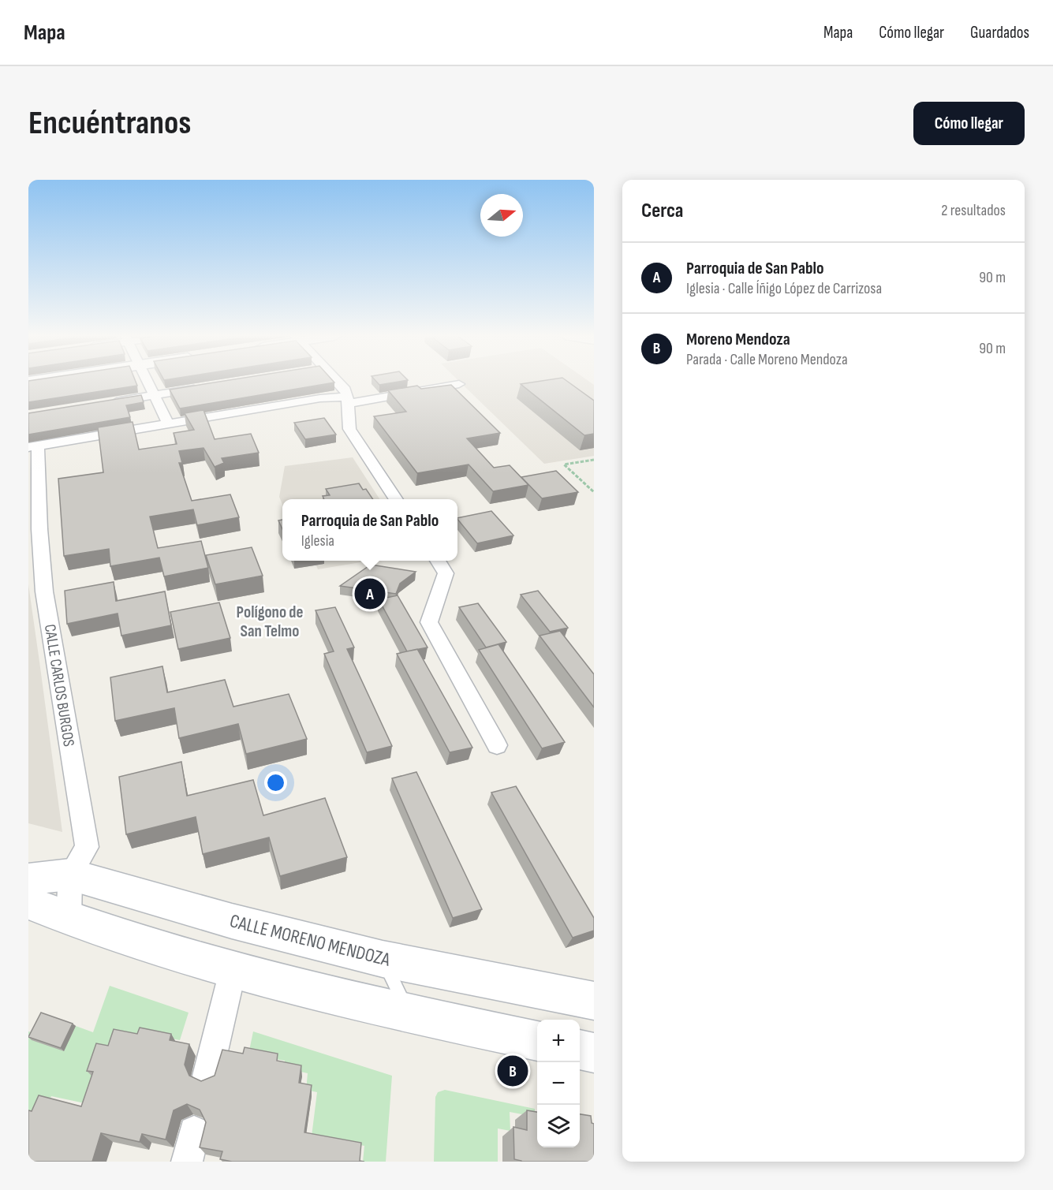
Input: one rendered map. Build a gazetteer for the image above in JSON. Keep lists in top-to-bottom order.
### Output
{
  "streets": {
    "street": ["CALLE CARLOS BURGOS", "CALLE MORENO MENDOZA"]
  },
  "crossings": [
    ["CALLE CARLOS BURGOS", "CALLE MORENO MENDOZA"]
  ],
  "districts": ["Polígono de San Telmo"],
  "north": "right",
  "page": {
    "header": "Mapa",
    "nav": ["Mapa", "Cómo llegar", "Guardados"],
    "buttons": "Cómo llegar",
    "title": "Encuéntranos",
    "heading": ["Cerca", "2 resultados"],
    "list": [
      {
        "mark": "A",
        "name": "Parroquia de San Pablo",
        "note": "Iglesia · Calle Íñigo López de Carrizosa",
        "value": "90 m"
      },
      {
        "mark": "B",
        "name": "Moreno Mendoza",
        "note": "Parada · Calle Moreno Mendoza",
        "value": "90 m"
      }
    ],
    "popup": ["Parroquia de San Pablo", "Iglesia"],
    "pins": ["A", "B"],
    "map_buttons": ["+", "−"]
  }
}
